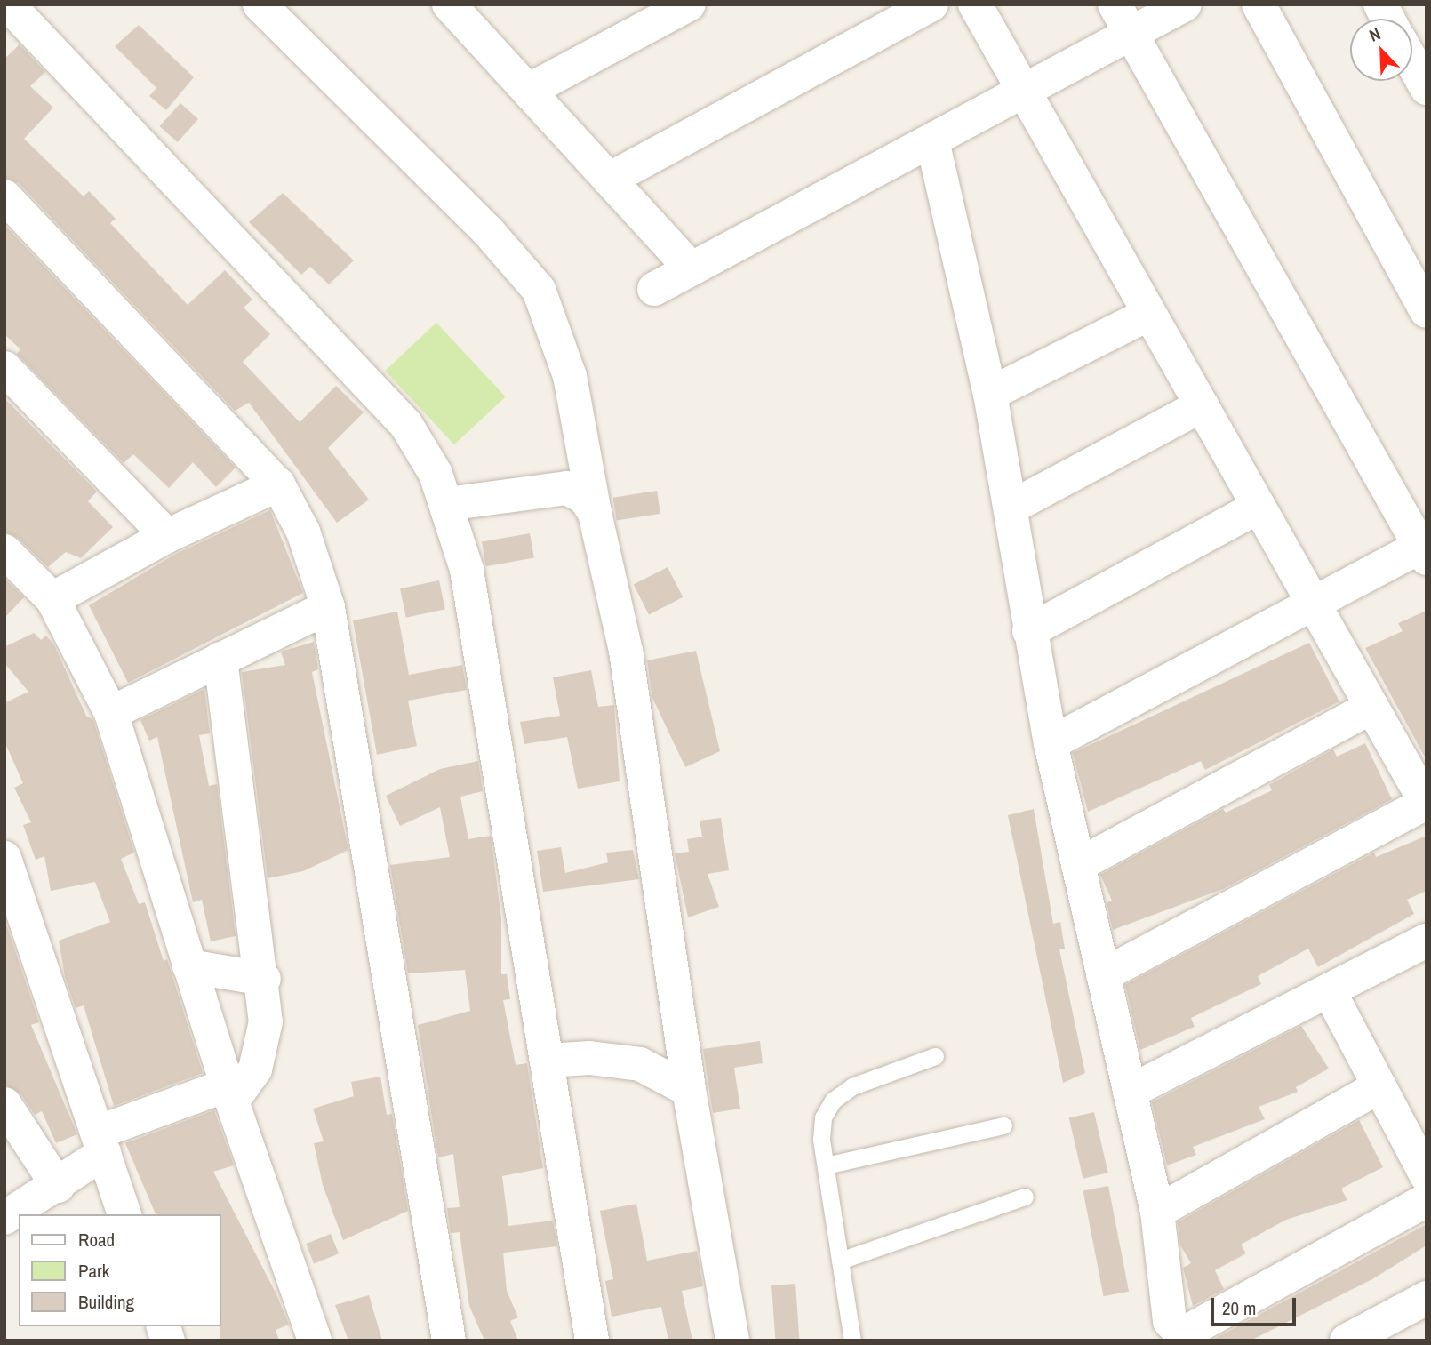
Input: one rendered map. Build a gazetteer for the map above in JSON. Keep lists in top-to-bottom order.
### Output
{
  "legend": ["Road", "Park", "Building"],
  "scale_bar": "20 m",
  "north": "top left"
}
